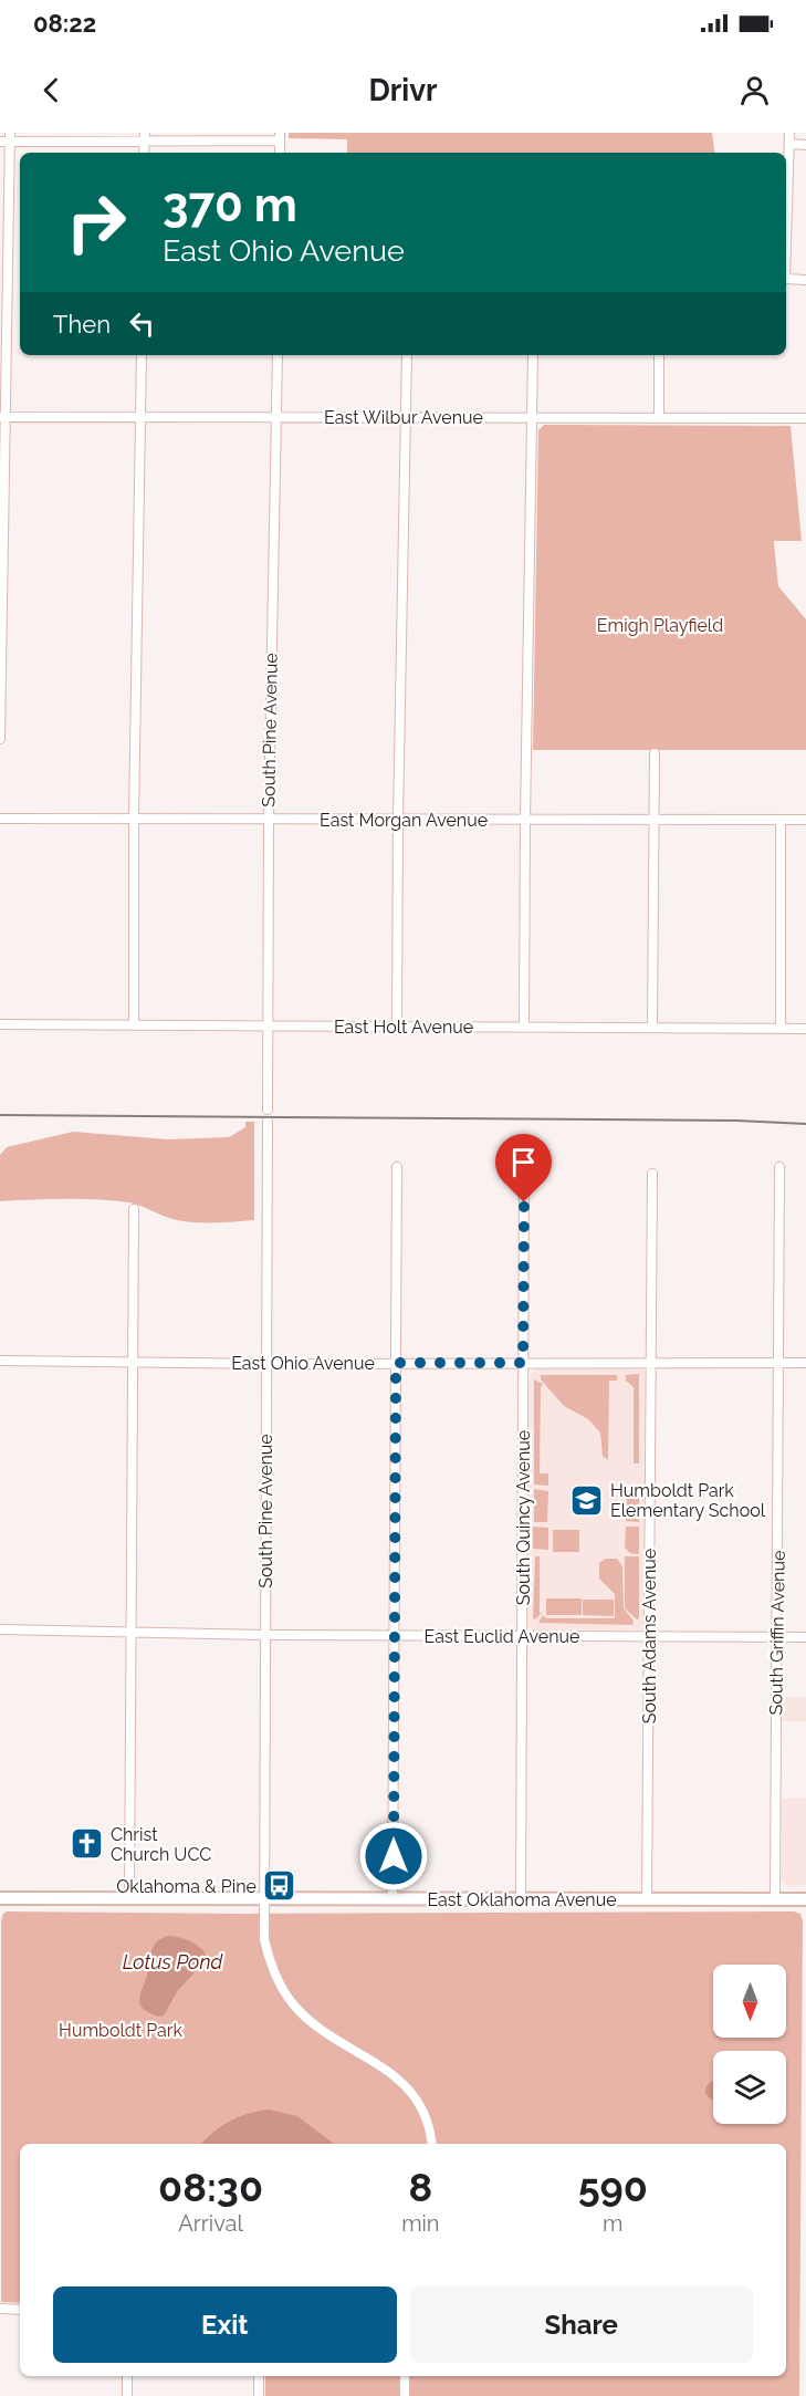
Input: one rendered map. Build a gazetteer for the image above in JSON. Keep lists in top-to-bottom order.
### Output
{
  "streets": {
    "main road": ["East Oklahoma Avenue"],
    "street": [
      "East Wilbur Avenue",
      "South Pine Avenue",
      "East Morgan Avenue",
      "East Holt Avenue",
      "East Ohio Avenue",
      "South Quincy Avenue",
      "South Griffin Avenue",
      "East Euclid Avenue",
      "South Adams Avenue"
    ]
  },
  "crossings": [
    ["East Wilbur Avenue", "South Pine Avenue"],
    ["South Pine Avenue", "East Morgan Avenue"],
    ["South Pine Avenue", "East Holt Avenue"],
    ["South Pine Avenue", "East Ohio Avenue"],
    ["South Pine Avenue", "East Euclid Avenue"],
    ["South Pine Avenue", "East Oklahoma Avenue"],
    ["East Ohio Avenue", "South Quincy Avenue"],
    ["East Ohio Avenue", "South Griffin Avenue"],
    ["East Ohio Avenue", "South Adams Avenue"],
    ["South Quincy Avenue", "East Euclid Avenue"],
    ["South Quincy Avenue", "East Oklahoma Avenue"],
    ["South Griffin Avenue", "East Euclid Avenue"],
    ["South Griffin Avenue", "East Oklahoma Avenue"],
    ["East Euclid Avenue", "South Adams Avenue"],
    ["South Adams Avenue", "East Oklahoma Avenue"]
  ],
  "water": ["Lotus Pond"],
  "parks": ["Emigh Playfield", "Humboldt Park"],
  "places": {
    "school or university": ["Humboldt Park Elementary School"],
    "church": ["Christ Church UCC"],
    "bus stop": ["Oklahoma & Pine"]
  },
  "north": "bottom",
  "page": {
    "status": "08:22",
    "header": "Drivr",
    "turn": ["370 m", "East Ohio Avenue"],
    "then": "Then",
    "eta": [
      "08:30",
      "Arrival",
      "8",
      "min",
      "590",
      "m"
    ],
    "buttons": ["Exit", "Share"]
  }
}
